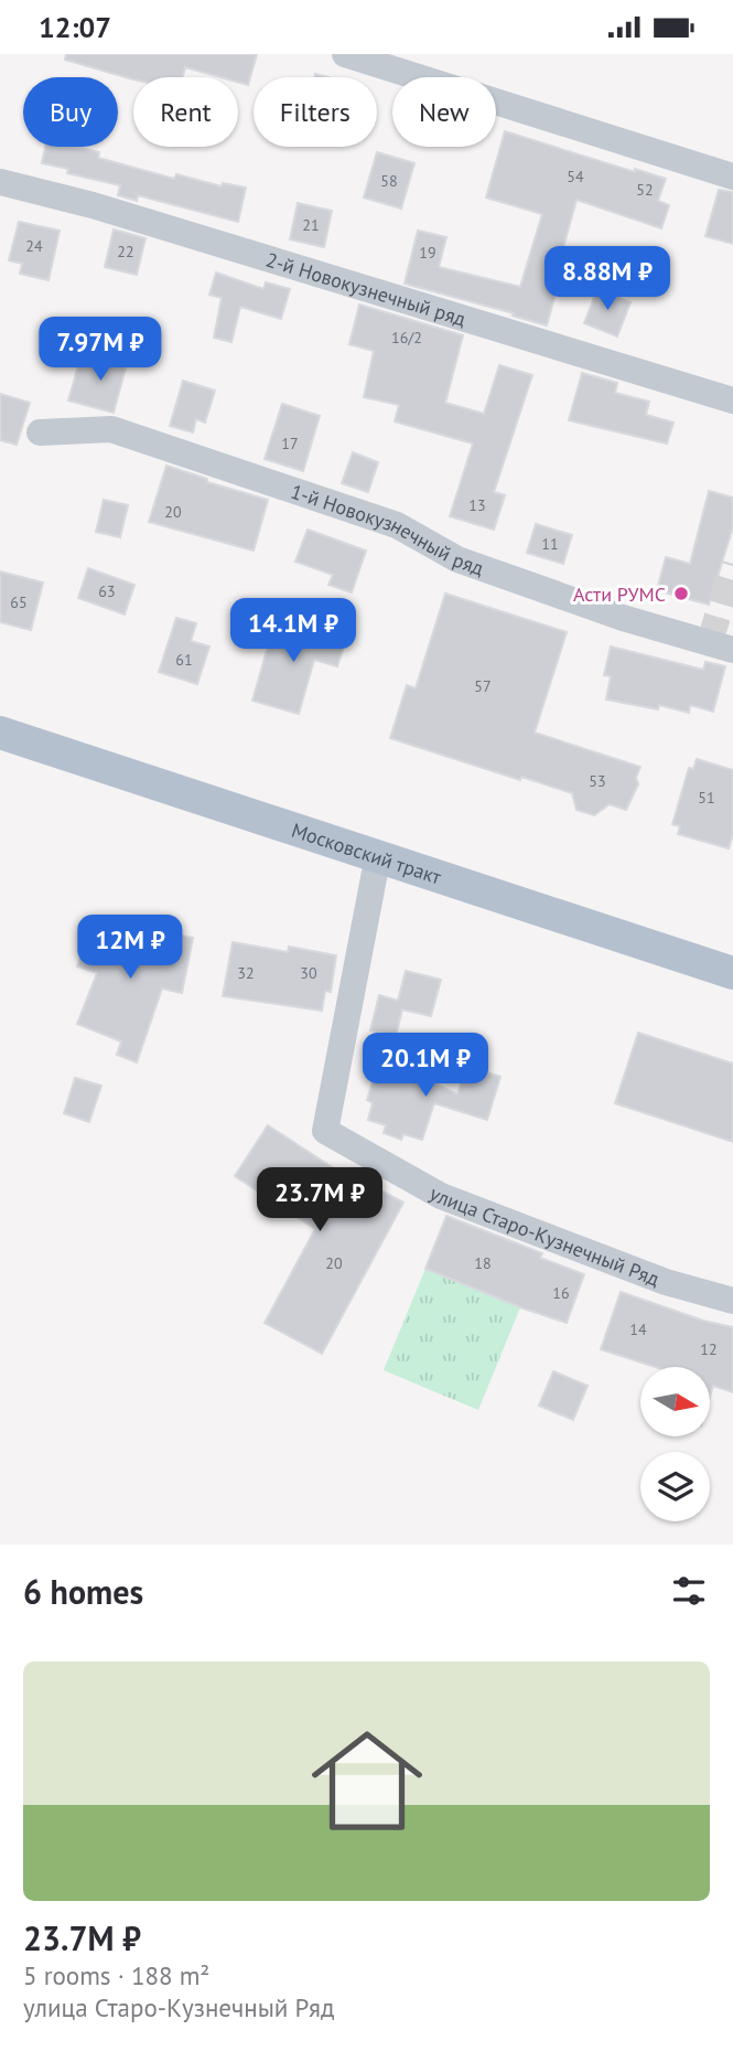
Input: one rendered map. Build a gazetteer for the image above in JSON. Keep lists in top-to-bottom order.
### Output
{
  "streets": {
    "main road": ["Московский тракт"],
    "street": ["2-й Новокузнечный ряд", "1-й Новокузнечный ряд", "улица Старо-Кузнечный Ряд"]
  },
  "crossings": [
    ["Московский тракт", "улица Старо-Кузнечный Ряд"]
  ],
  "places": ["Асти РУМС"],
  "house_numbers": [
    "54",
    "58",
    "52",
    "21",
    "24",
    "22",
    "19",
    "16/2",
    "17",
    "13",
    "20",
    "11",
    "63",
    "65",
    "61",
    "57",
    "53",
    "51",
    "32",
    "30",
    "20",
    "18",
    "16",
    "14",
    "12"
  ],
  "north": "right",
  "page": {
    "status": "12:07",
    "chip": [
      "Buy",
      "Rent",
      "Filters",
      "New"
    ],
    "price": [
      "8.88M ₽",
      "7.97M ₽",
      "14.1M ₽",
      "12M ₽",
      "20.1M ₽",
      "23.7M ₽"
    ],
    "heading": "6 homes",
    "list": [
      {
        "name": "23.7M ₽",
        "note": "5 rooms · 188 m² · улица Старо-Кузнечный Ряд"
      }
    ]
  }
}
